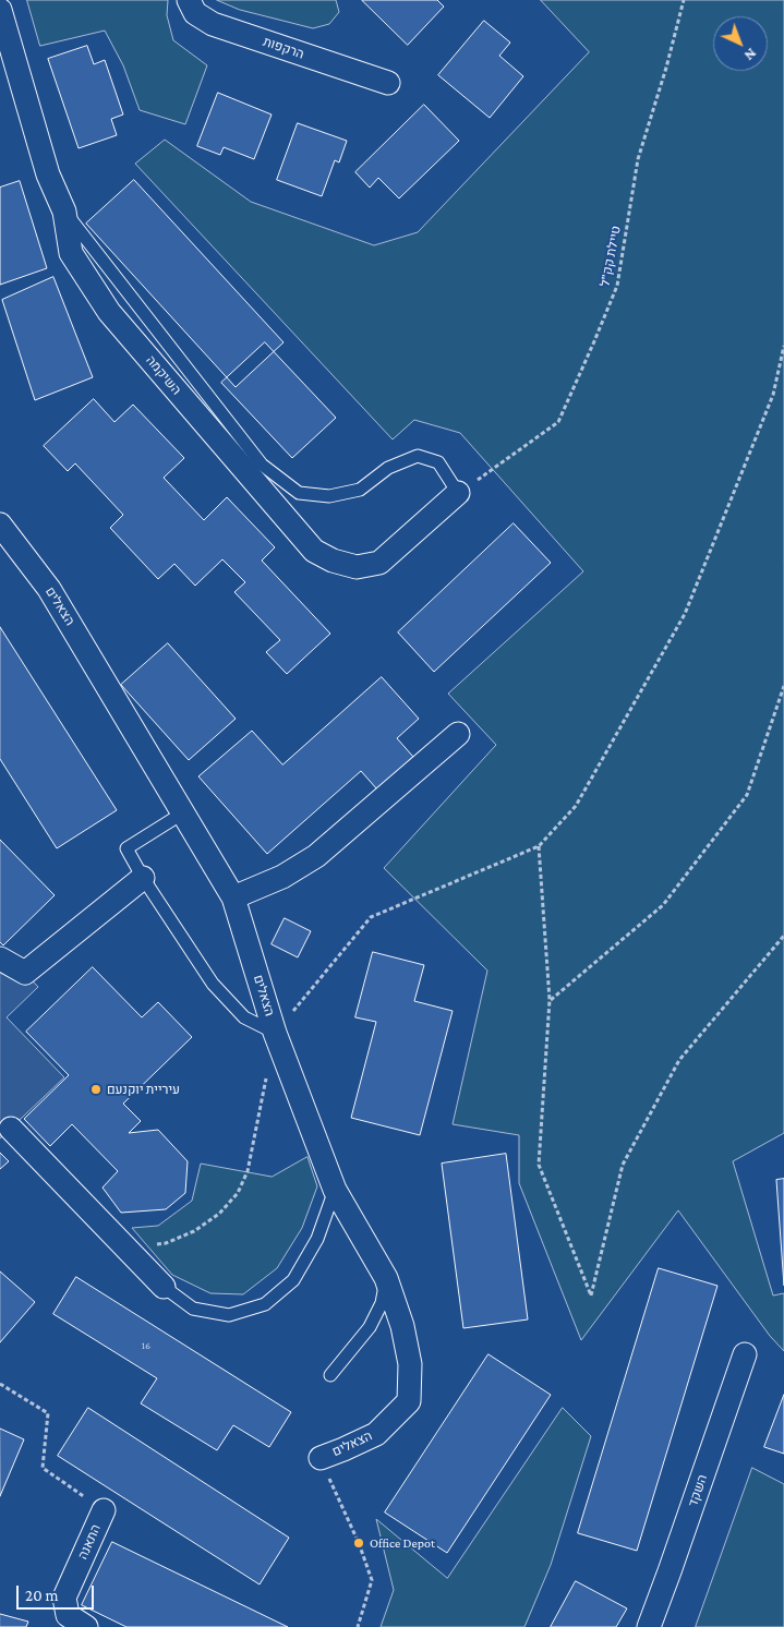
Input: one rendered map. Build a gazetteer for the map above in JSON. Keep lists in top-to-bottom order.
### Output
{
  "streets": {
    "street": [
      "הרקפות",
      "השיקמה",
      "הצאלים",
      "השקד",
      "התאנה"
    ],
    "path": ["טיילת קק\"ל"]
  },
  "crossings": [
    ["טיילת קק\"ל", "השיקמה"]
  ],
  "places": ["עיריית יוקנעם", "Office Depot"],
  "house_numbers": ["16"],
  "scale_bar": "20 m",
  "north": "bottom right"
}
